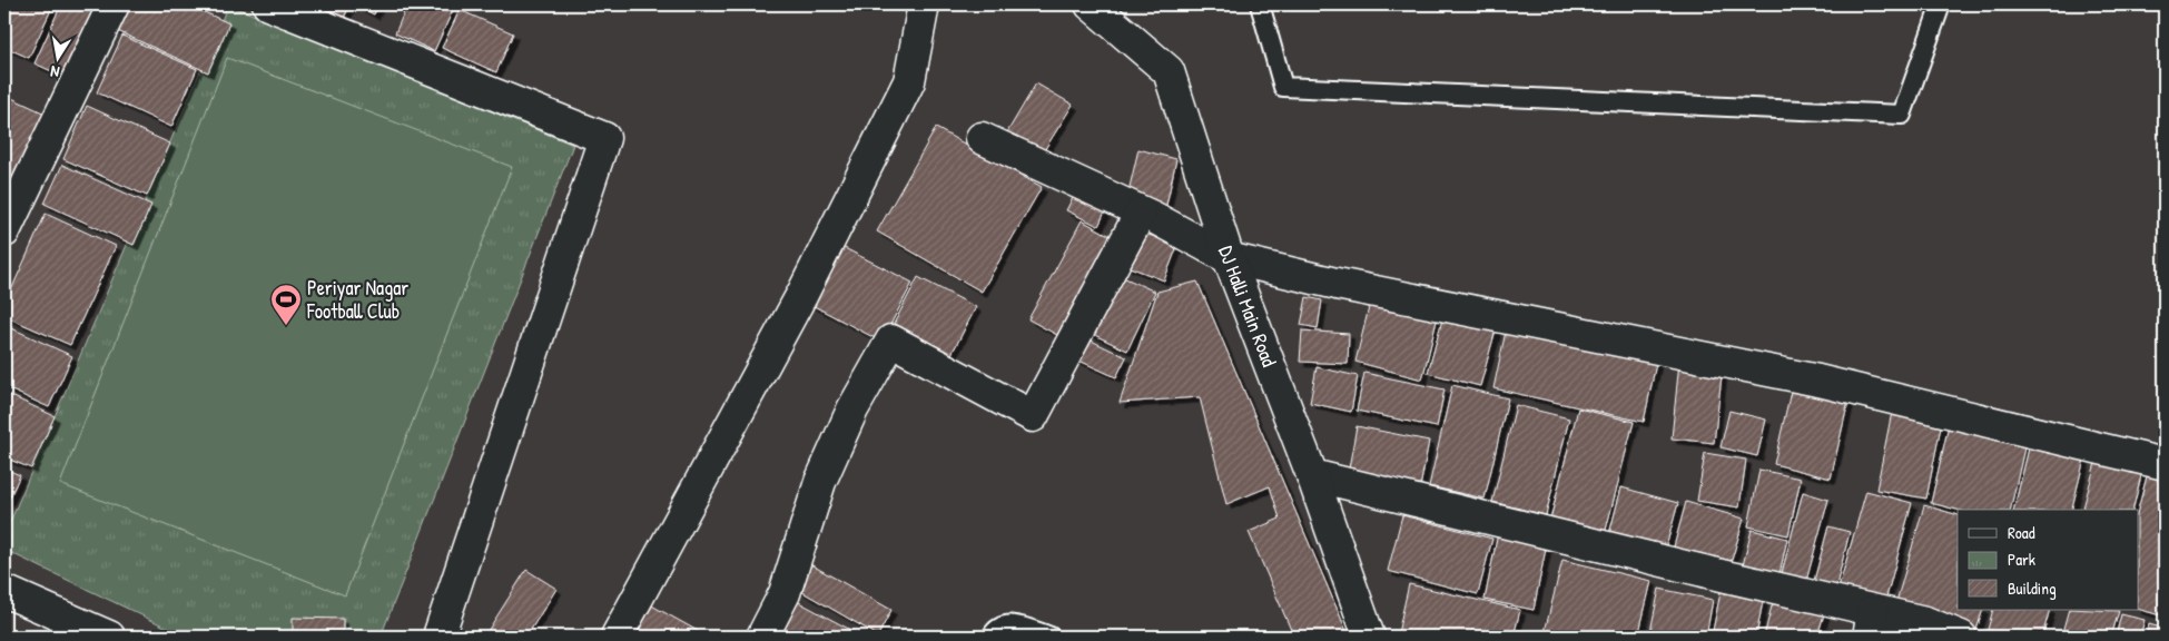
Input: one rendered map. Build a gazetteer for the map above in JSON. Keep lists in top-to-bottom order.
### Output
{
  "streets": {
    "street": ["DJ Halli Main Road"]
  },
  "places": {
    "sports": ["Periyar Nagar Football Club"]
  },
  "legend": ["Road", "Park", "Building"],
  "north": "bottom"
}
